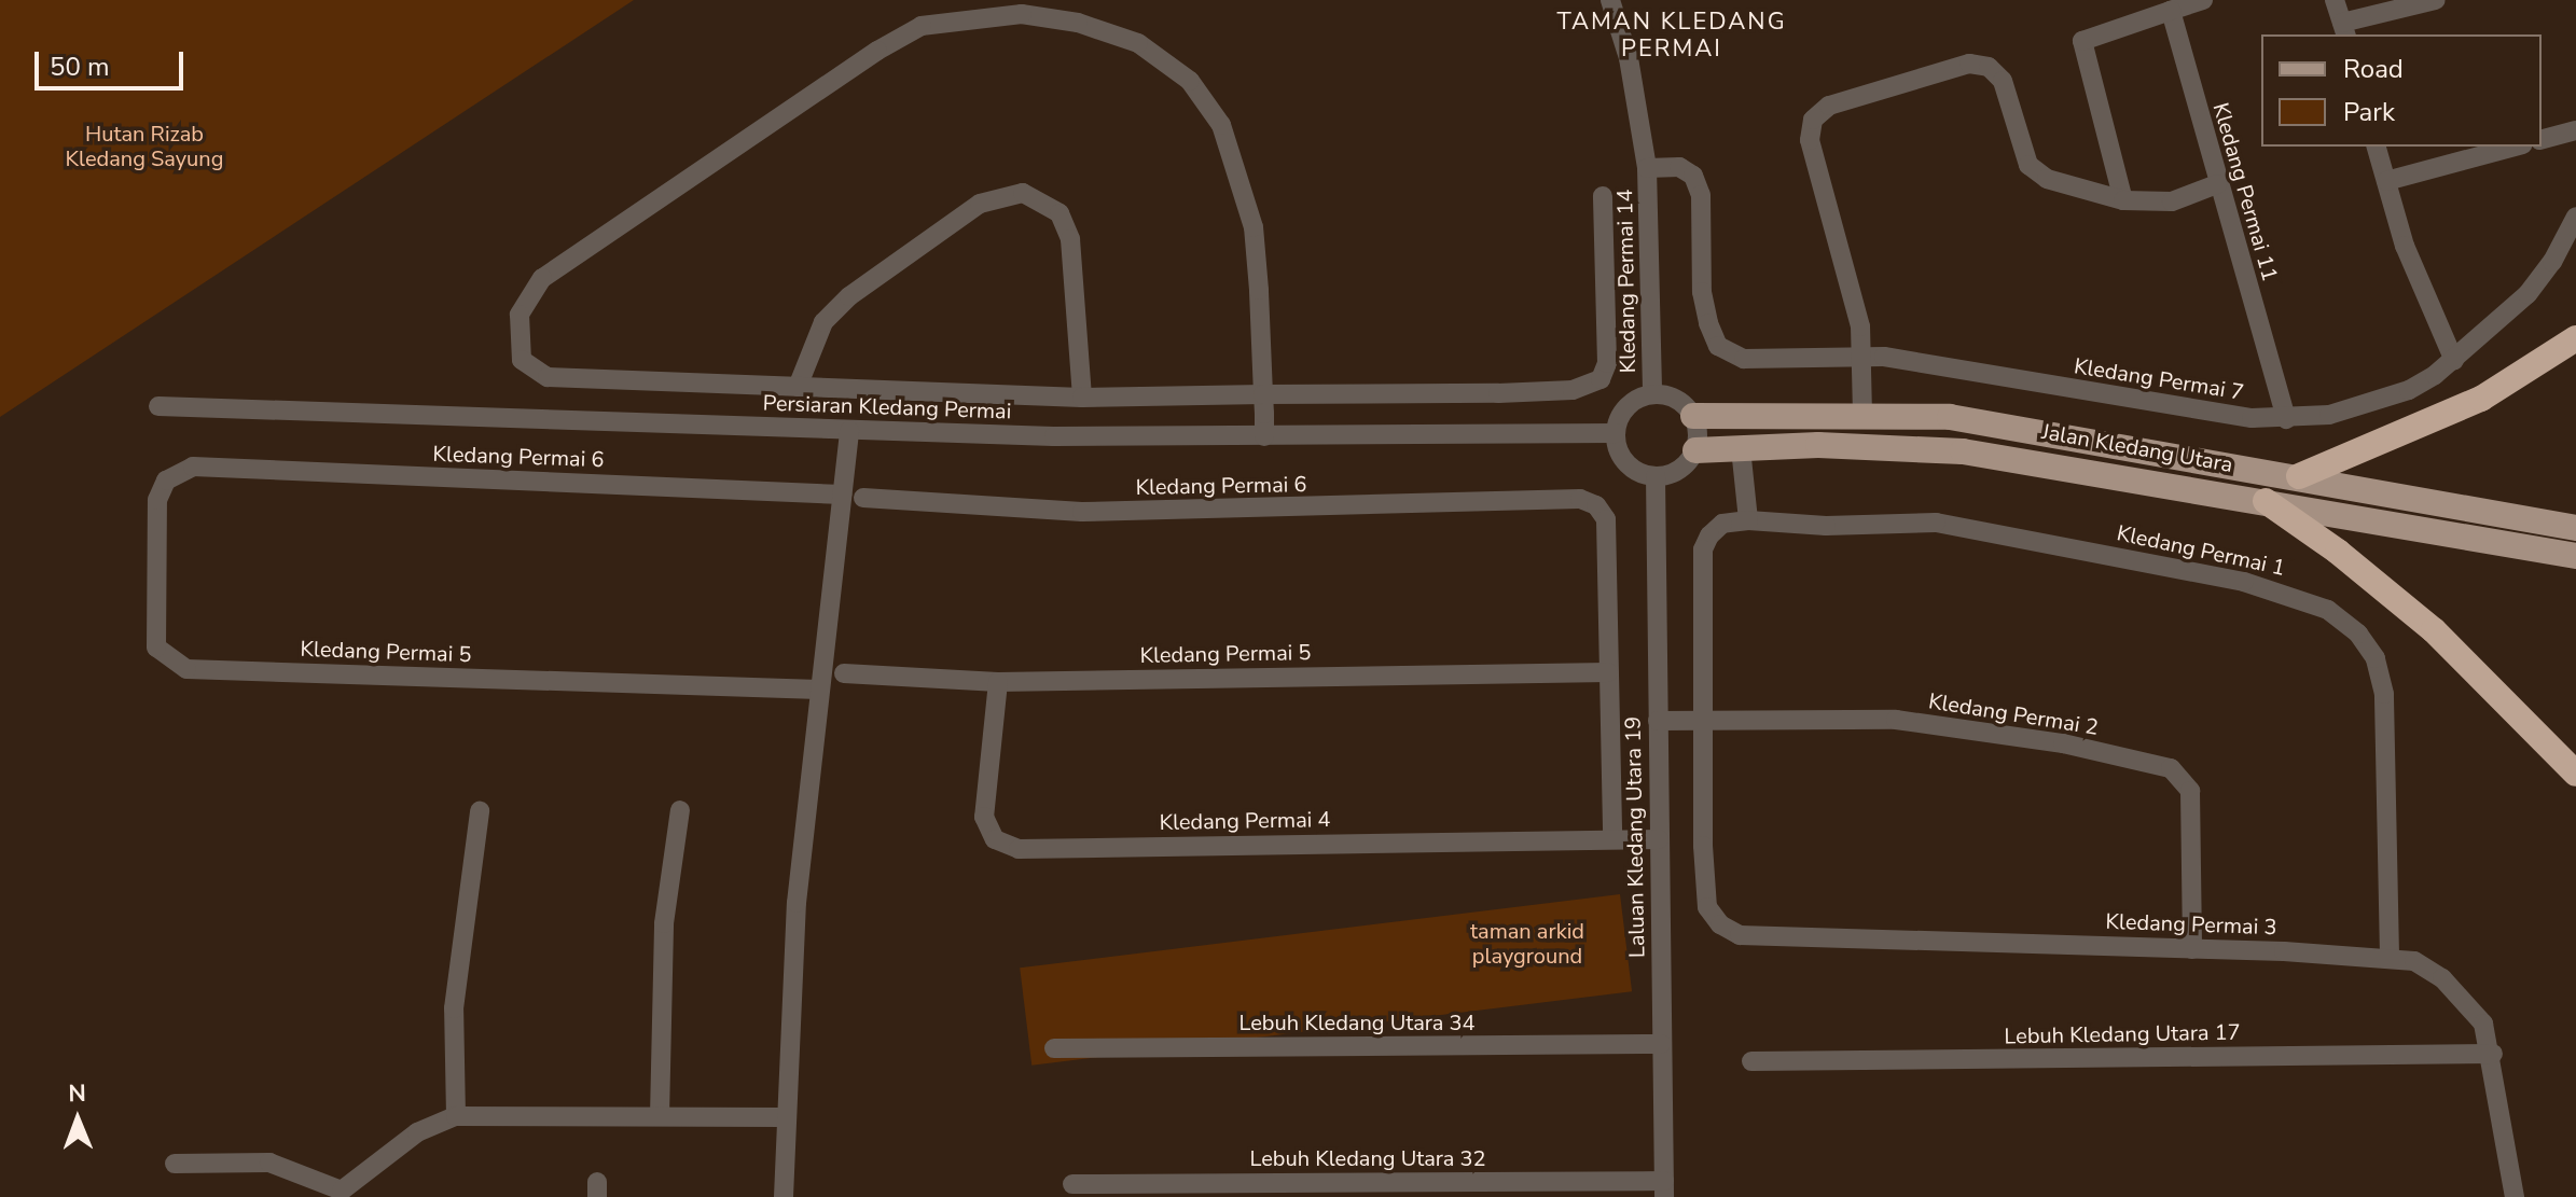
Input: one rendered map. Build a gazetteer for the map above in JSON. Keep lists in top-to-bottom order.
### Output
{
  "streets": {
    "main road": ["Jalan Kledang Utara"],
    "street": [
      "Kledang Permai 11",
      "Kledang Permai 14",
      "Kledang Permai 7",
      "Persiaran Kledang Permai",
      "Kledang Permai 6",
      "Kledang Permai 1",
      "Kledang Permai 5",
      "Kledang Permai 2",
      "Kledang Permai 4",
      "Laluan Kledang Utara 19",
      "Kledang Permai 3",
      "Lebuh Kledang Utara 34",
      "Lebuh Kledang Utara 17",
      "Lebuh Kledang Utara 32"
    ]
  },
  "crossings": [
    ["Kledang Permai 11", "Kledang Permai 7"],
    ["Kledang Permai 14", "Kledang Permai 7"],
    ["Kledang Permai 14", "Persiaran Kledang Permai"],
    ["Kledang Permai 14", "Jalan Kledang Utara"],
    ["Kledang Permai 14", "Laluan Kledang Utara 19"],
    ["Persiaran Kledang Permai", "Jalan Kledang Utara"],
    ["Persiaran Kledang Permai", "Laluan Kledang Utara 19"],
    ["Jalan Kledang Utara", "Laluan Kledang Utara 19"],
    ["Kledang Permai 6", "Kledang Permai 5"],
    ["Kledang Permai 1", "Kledang Permai 3"],
    ["Kledang Permai 5", "Kledang Permai 4"],
    ["Kledang Permai 2", "Laluan Kledang Utara 19"],
    ["Kledang Permai 2", "Kledang Permai 3"],
    ["Kledang Permai 4", "Laluan Kledang Utara 19"],
    ["Laluan Kledang Utara 19", "Lebuh Kledang Utara 34"],
    ["Laluan Kledang Utara 19", "Lebuh Kledang Utara 32"],
    ["Kledang Permai 3", "Lebuh Kledang Utara 17"]
  ],
  "districts": ["TAMAN KLEDANG PERMAI"],
  "parks": ["Hutan Rizab Kledang Sayung", "taman arkid playground"],
  "legend": ["Road", "Park"],
  "scale_bar": "50 m",
  "north": "top"
}
